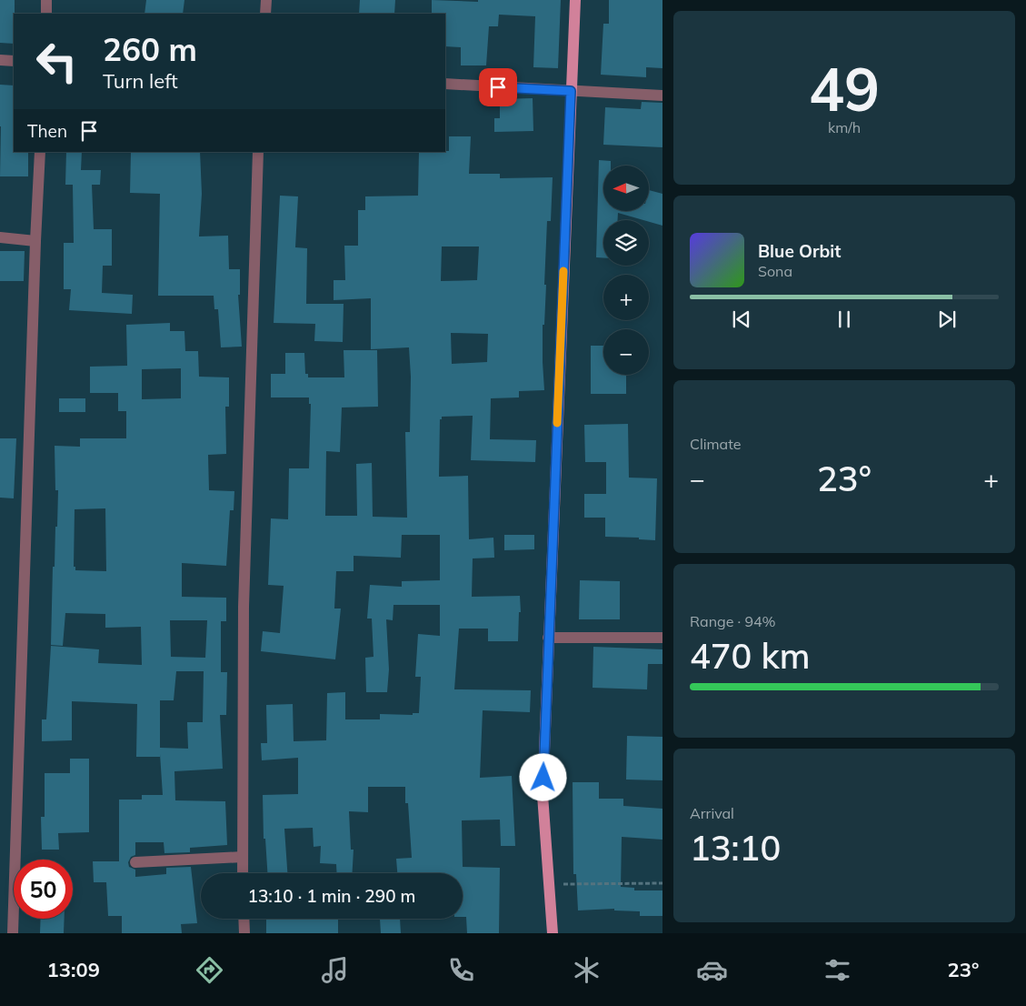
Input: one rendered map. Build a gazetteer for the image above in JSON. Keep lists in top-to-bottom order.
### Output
{
  "north": "left",
  "page": {
    "tile": [
      ["49", "km/h"],
      "Climate",
      ["Range · 94%", "470 km"],
      ["Arrival", "13:10"]
    ],
    "turn": ["260 m", "Turn left"],
    "then": "Then",
    "map_buttons": ["+", "−"],
    "song": ["Blue Orbit", "Sona"],
    "heat": ["−", "23°", "+"],
    "limit": "50",
    "trip": "13:10 · 1 min · 290 m",
    "tabs": ["13:09", "23°"]
  }
}
